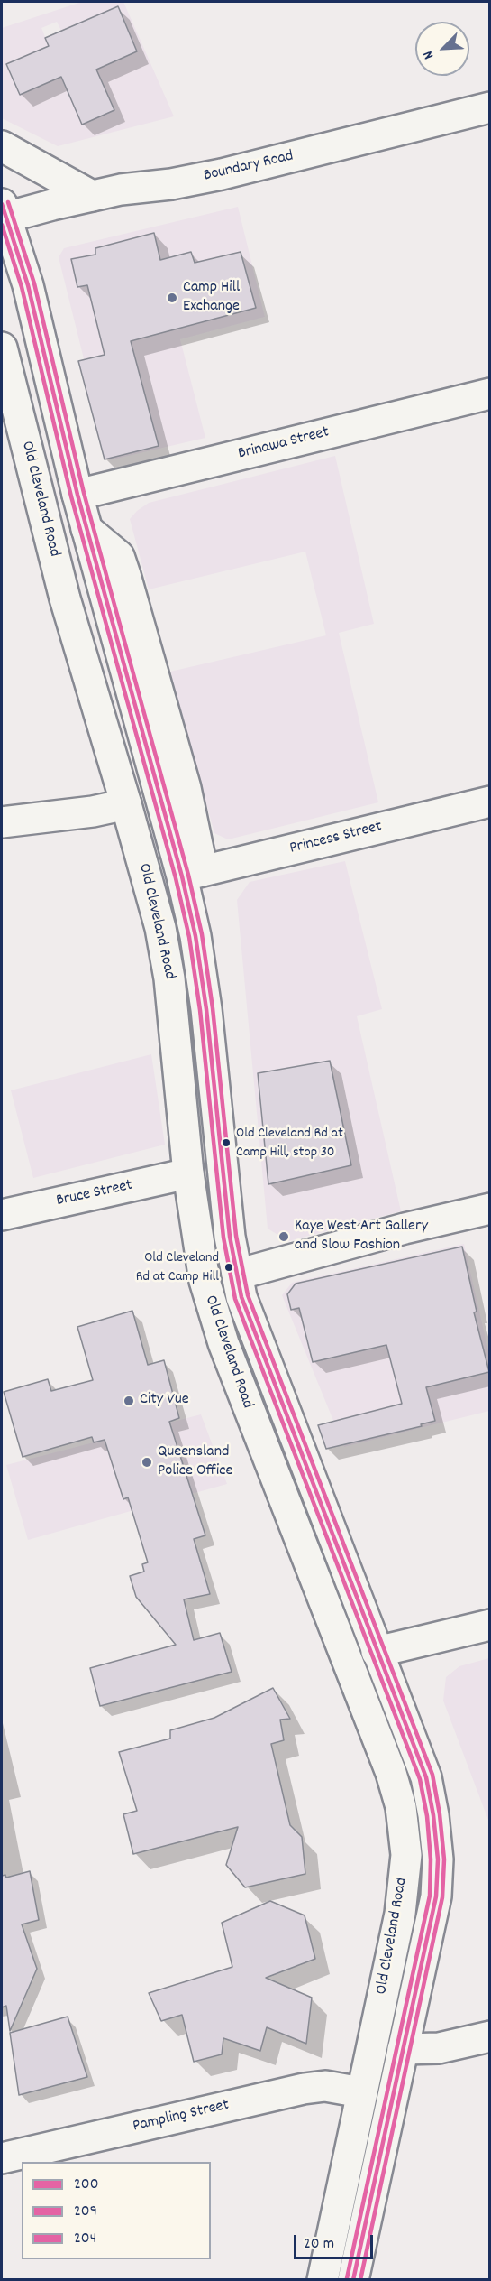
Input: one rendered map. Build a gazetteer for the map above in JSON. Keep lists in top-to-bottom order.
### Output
{
  "streets": {
    "main road": [
      "Boundary Road",
      "Brinawa Street",
      "Old Cleveland Road",
      "Princess Street",
      "Bruce Street",
      "Pampling Street"
    ]
  },
  "crossings": [
    ["Boundary Road", "Old Cleveland Road"],
    ["Brinawa Street", "Old Cleveland Road"],
    ["Old Cleveland Road", "Princess Street"],
    ["Old Cleveland Road", "Bruce Street"],
    ["Old Cleveland Road", "Pampling Street"]
  ],
  "places": [
    "Camp Hill Exchange",
    "Old Cleveland Rd at Camp Hill, stop 30",
    "Kaye West Art Gallery and Slow Fashion",
    "Old Cleveland Rd at Camp Hill",
    "City Vue",
    "Queensland Police Office"
  ],
  "lines": ["transit line 204", "transit line 200", "transit line 209"],
  "legend": ["200", "209", "204"],
  "scale_bar": "20 m",
  "north": "bottom left"
}
